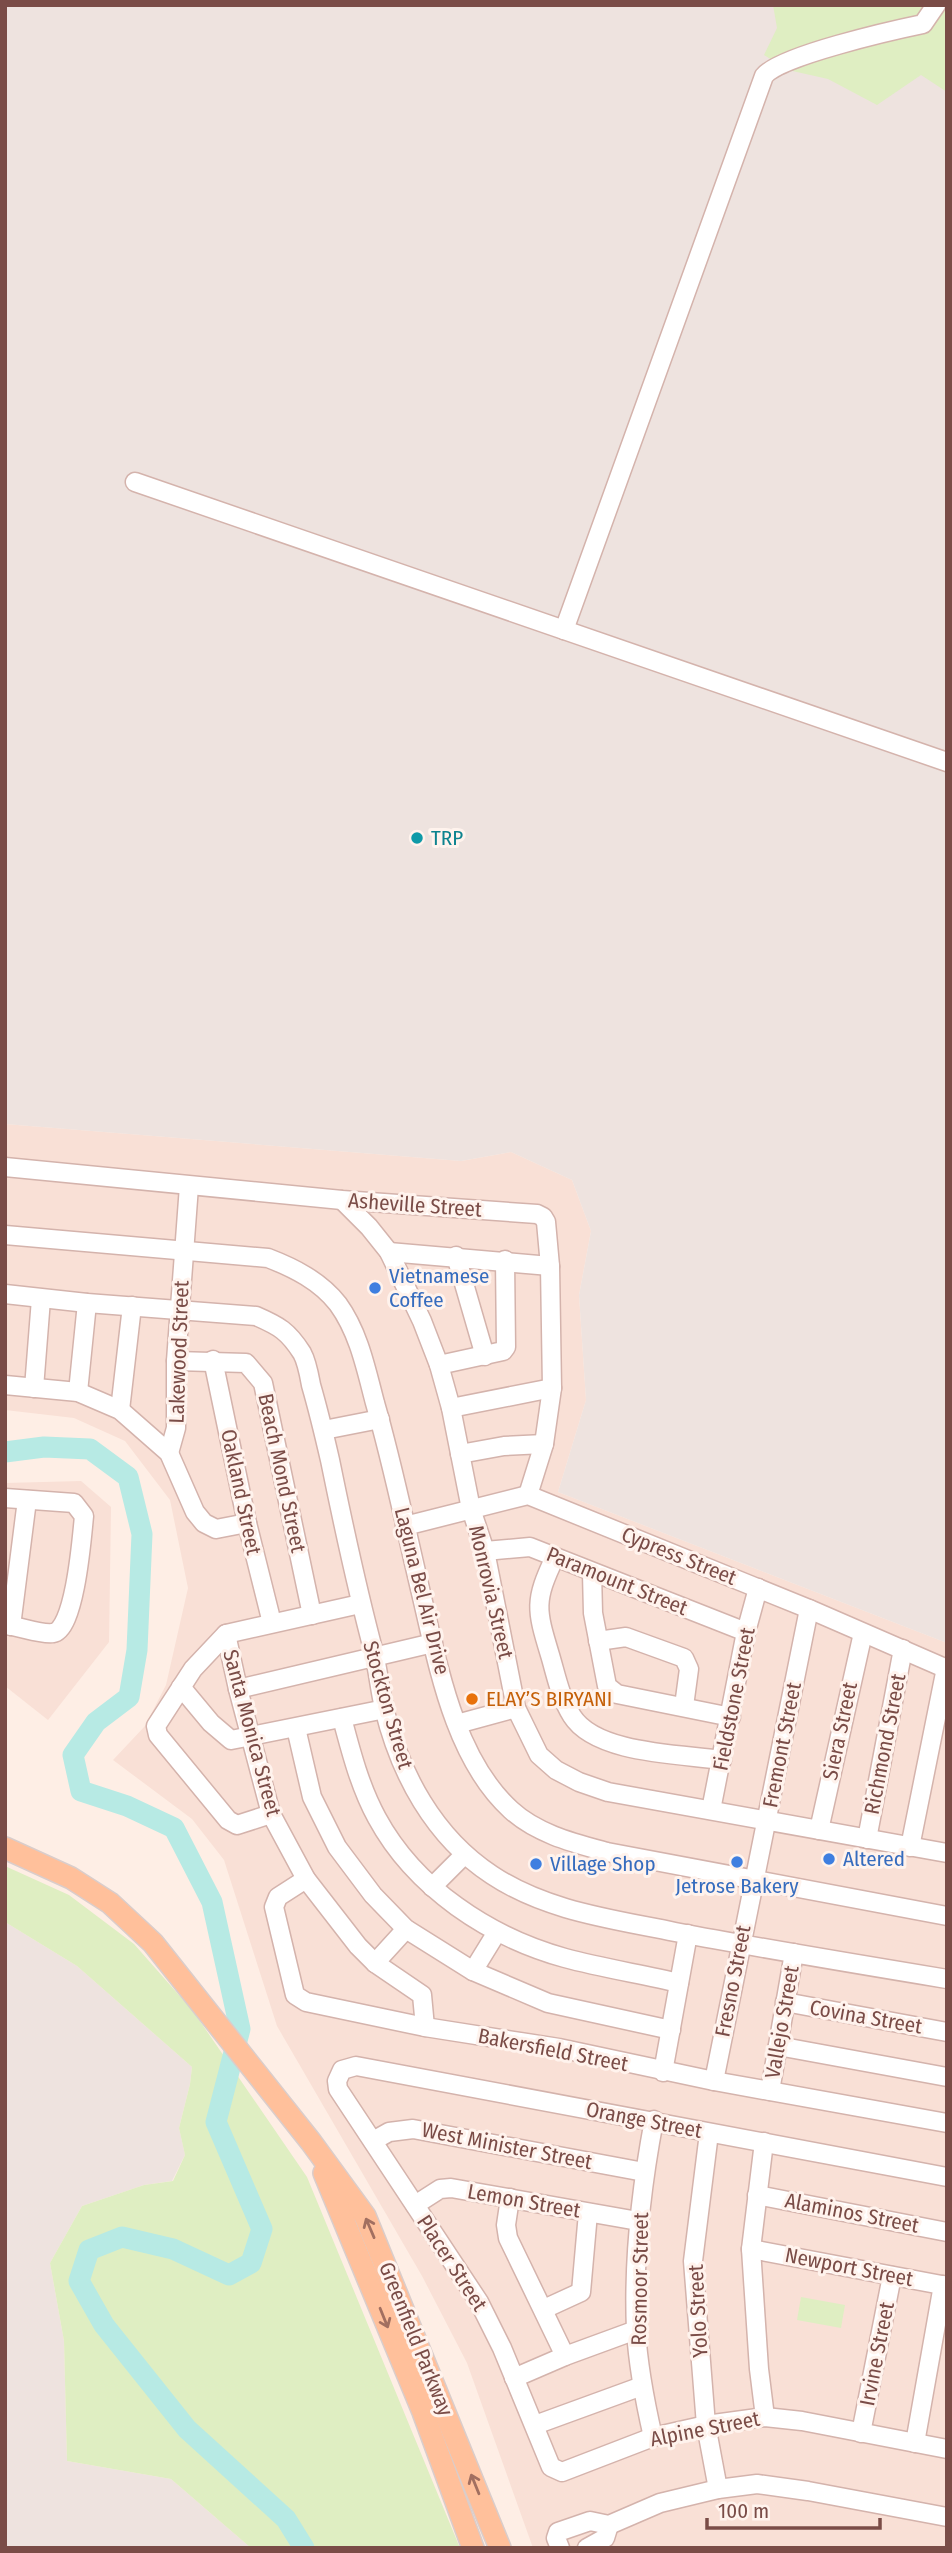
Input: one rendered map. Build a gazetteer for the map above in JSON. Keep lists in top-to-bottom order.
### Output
{
  "streets": {
    "main road": ["Greenfield Parkway"],
    "street": [
      "Asheville Street",
      "Lakewood Street",
      "Beach Mond Street",
      "Oakland Street",
      "Cypress Street",
      "Paramount Street",
      "Laguna Bel Air Drive",
      "Monrovia Street",
      "Fieldstone Street",
      "Stockton Street",
      "Siera Street",
      "Santa Monica Street",
      "Richmond Street",
      "Fremont Street",
      "Fresno Street",
      "Covina Street",
      "Vallejo Street",
      "Bakersfield Street",
      "Orange Street",
      "West Minister Street",
      "Lemon Street",
      "Alaminos Street",
      "Placer Street",
      "Newport Street",
      "Rosmoor Street",
      "Yolo Street",
      "Irvine Street",
      "Alpine Street"
    ]
  },
  "crossings": [
    ["Asheville Street", "Lakewood Street"],
    ["Asheville Street", "Cypress Street"],
    ["Asheville Street", "Monrovia Street"],
    ["Lakewood Street", "Beach Mond Street"],
    ["Lakewood Street", "Laguna Bel Air Drive"],
    ["Lakewood Street", "Stockton Street"],
    ["Beach Mond Street", "Oakland Street"],
    ["Cypress Street", "Fieldstone Street"],
    ["Cypress Street", "Siera Street"],
    ["Cypress Street", "Richmond Street"],
    ["Cypress Street", "Fremont Street"],
    ["Paramount Street", "Monrovia Street"],
    ["Paramount Street", "Fieldstone Street"],
    ["Laguna Bel Air Drive", "Fremont Street"],
    ["Laguna Bel Air Drive", "Fresno Street"],
    ["Monrovia Street", "Fieldstone Street"],
    ["Monrovia Street", "Siera Street"],
    ["Monrovia Street", "Richmond Street"],
    ["Monrovia Street", "Fremont Street"],
    ["Stockton Street", "Fresno Street"],
    ["Stockton Street", "Vallejo Street"],
    ["Santa Monica Street", "Bakersfield Street"],
    ["Fremont Street", "Fresno Street"],
    ["Fresno Street", "Bakersfield Street"],
    ["Covina Street", "Vallejo Street"],
    ["Vallejo Street", "Bakersfield Street"],
    ["Orange Street", "Placer Street"],
    ["Orange Street", "Rosmoor Street"],
    ["Orange Street", "Yolo Street"],
    ["West Minister Street", "Placer Street"],
    ["West Minister Street", "Rosmoor Street"],
    ["Lemon Street", "Placer Street"],
    ["Lemon Street", "Rosmoor Street"],
    ["Placer Street", "Alpine Street"],
    ["Newport Street", "Irvine Street"],
    ["Rosmoor Street", "Alpine Street"],
    ["Yolo Street", "Alpine Street"],
    ["Irvine Street", "Alpine Street"]
  ],
  "places": [
    "TRP",
    "Vietnamese Coffee",
    "ELAY’S BIRYANI",
    "Altered",
    "Jetrose Bakery",
    "Village Shop"
  ],
  "scale_bar": "100 m"
}
